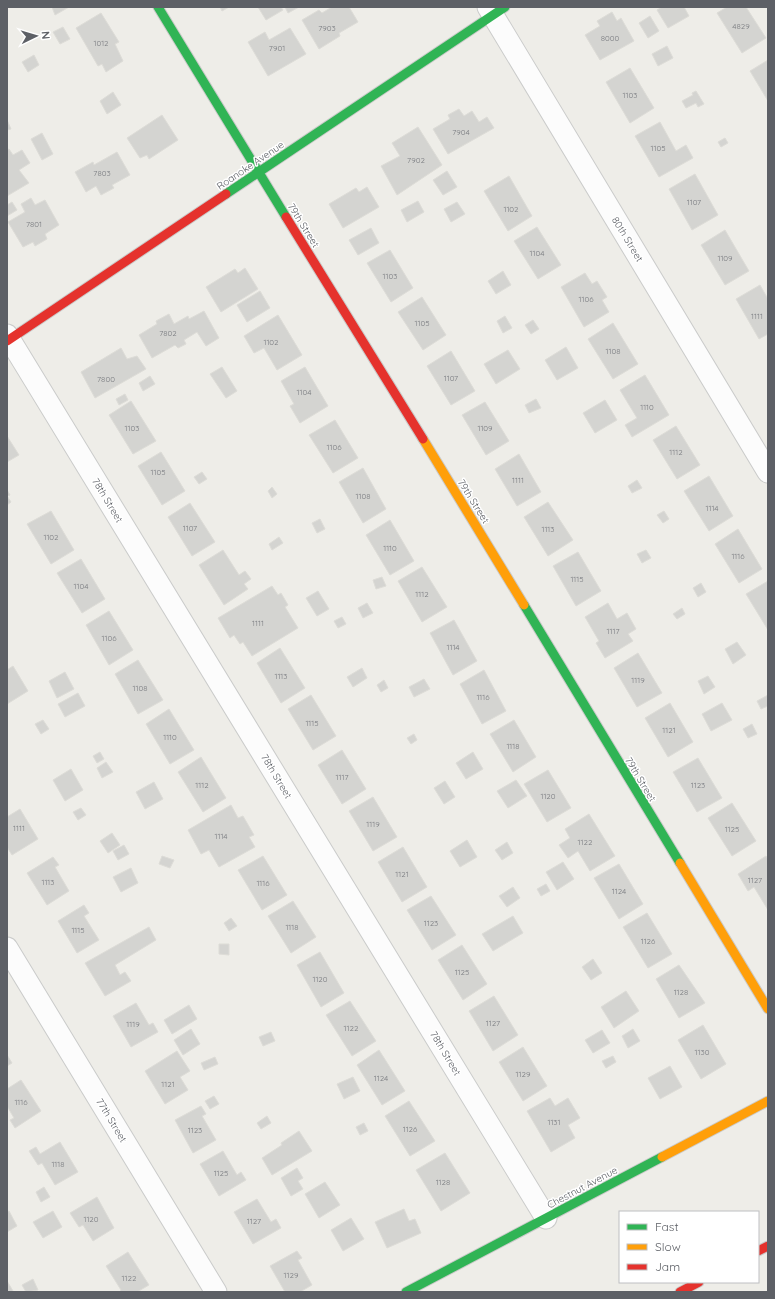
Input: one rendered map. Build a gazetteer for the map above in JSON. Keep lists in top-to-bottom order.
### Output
{
  "streets": {
    "street": [
      "Roanoke Avenue",
      "79th Street",
      "80th Street",
      "78th Street",
      "77th Street",
      "Chestnut Avenue"
    ]
  },
  "crossings": [
    ["Roanoke Avenue", "79th Street"],
    ["Roanoke Avenue", "80th Street"],
    ["Roanoke Avenue", "78th Street"],
    ["78th Street", "Chestnut Avenue"]
  ],
  "house_numbers": [
    "4829",
    "7903",
    "8000",
    "1012",
    "7901",
    "1103",
    "7904",
    "1105",
    "7902",
    "7803",
    "1107",
    "1102",
    "7801",
    "1104",
    "1109",
    "1103",
    "1106",
    "1111",
    "1105",
    "7802",
    "1102",
    "1108",
    "1107",
    "7800",
    "1104",
    "1110",
    "1103",
    "1109",
    "1106",
    "1112",
    "1105",
    "1111",
    "1108",
    "1114",
    "1107",
    "1113",
    "1102",
    "1110",
    "1116",
    "1115",
    "1104",
    "1112",
    "1111",
    "1117",
    "1106",
    "1114",
    "1113",
    "1119",
    "1108",
    "1116",
    "1115",
    "1121",
    "1110",
    "1118",
    "1117",
    "1112",
    "1123",
    "1120",
    "1119",
    "1111",
    "1125",
    "1114",
    "1122",
    "1121",
    "1127",
    "1113",
    "1116",
    "1124",
    "1123",
    "1118",
    "1115",
    "1126",
    "1125",
    "1120",
    "1128",
    "1127",
    "1119",
    "1122",
    "1130",
    "1129",
    "1124",
    "1121",
    "1116",
    "1131",
    "1126",
    "1123",
    "1118",
    "1125",
    "1128",
    "1120",
    "1127",
    "1129",
    "1122"
  ],
  "legend": ["Fast", "Slow", "Jam"],
  "north": "right"
}
